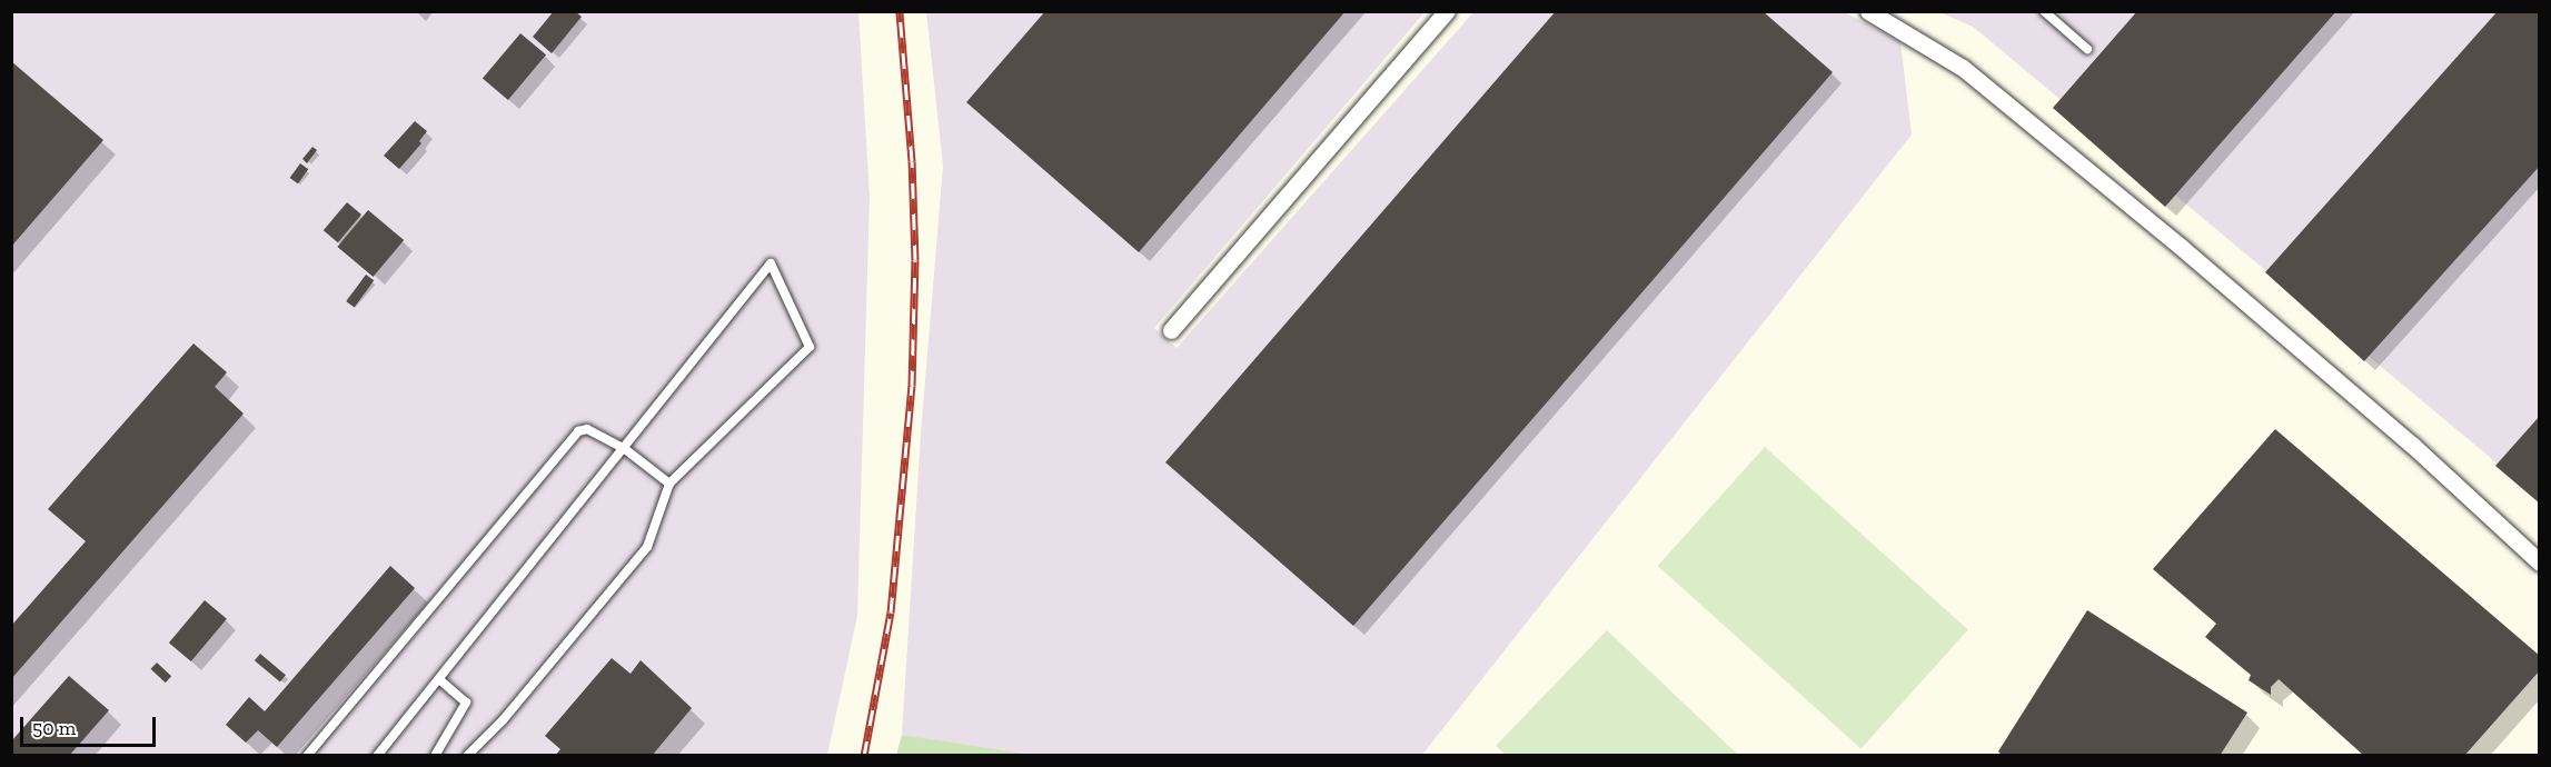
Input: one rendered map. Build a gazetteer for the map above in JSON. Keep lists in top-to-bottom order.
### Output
{
  "scale_bar": "50 m"
}
